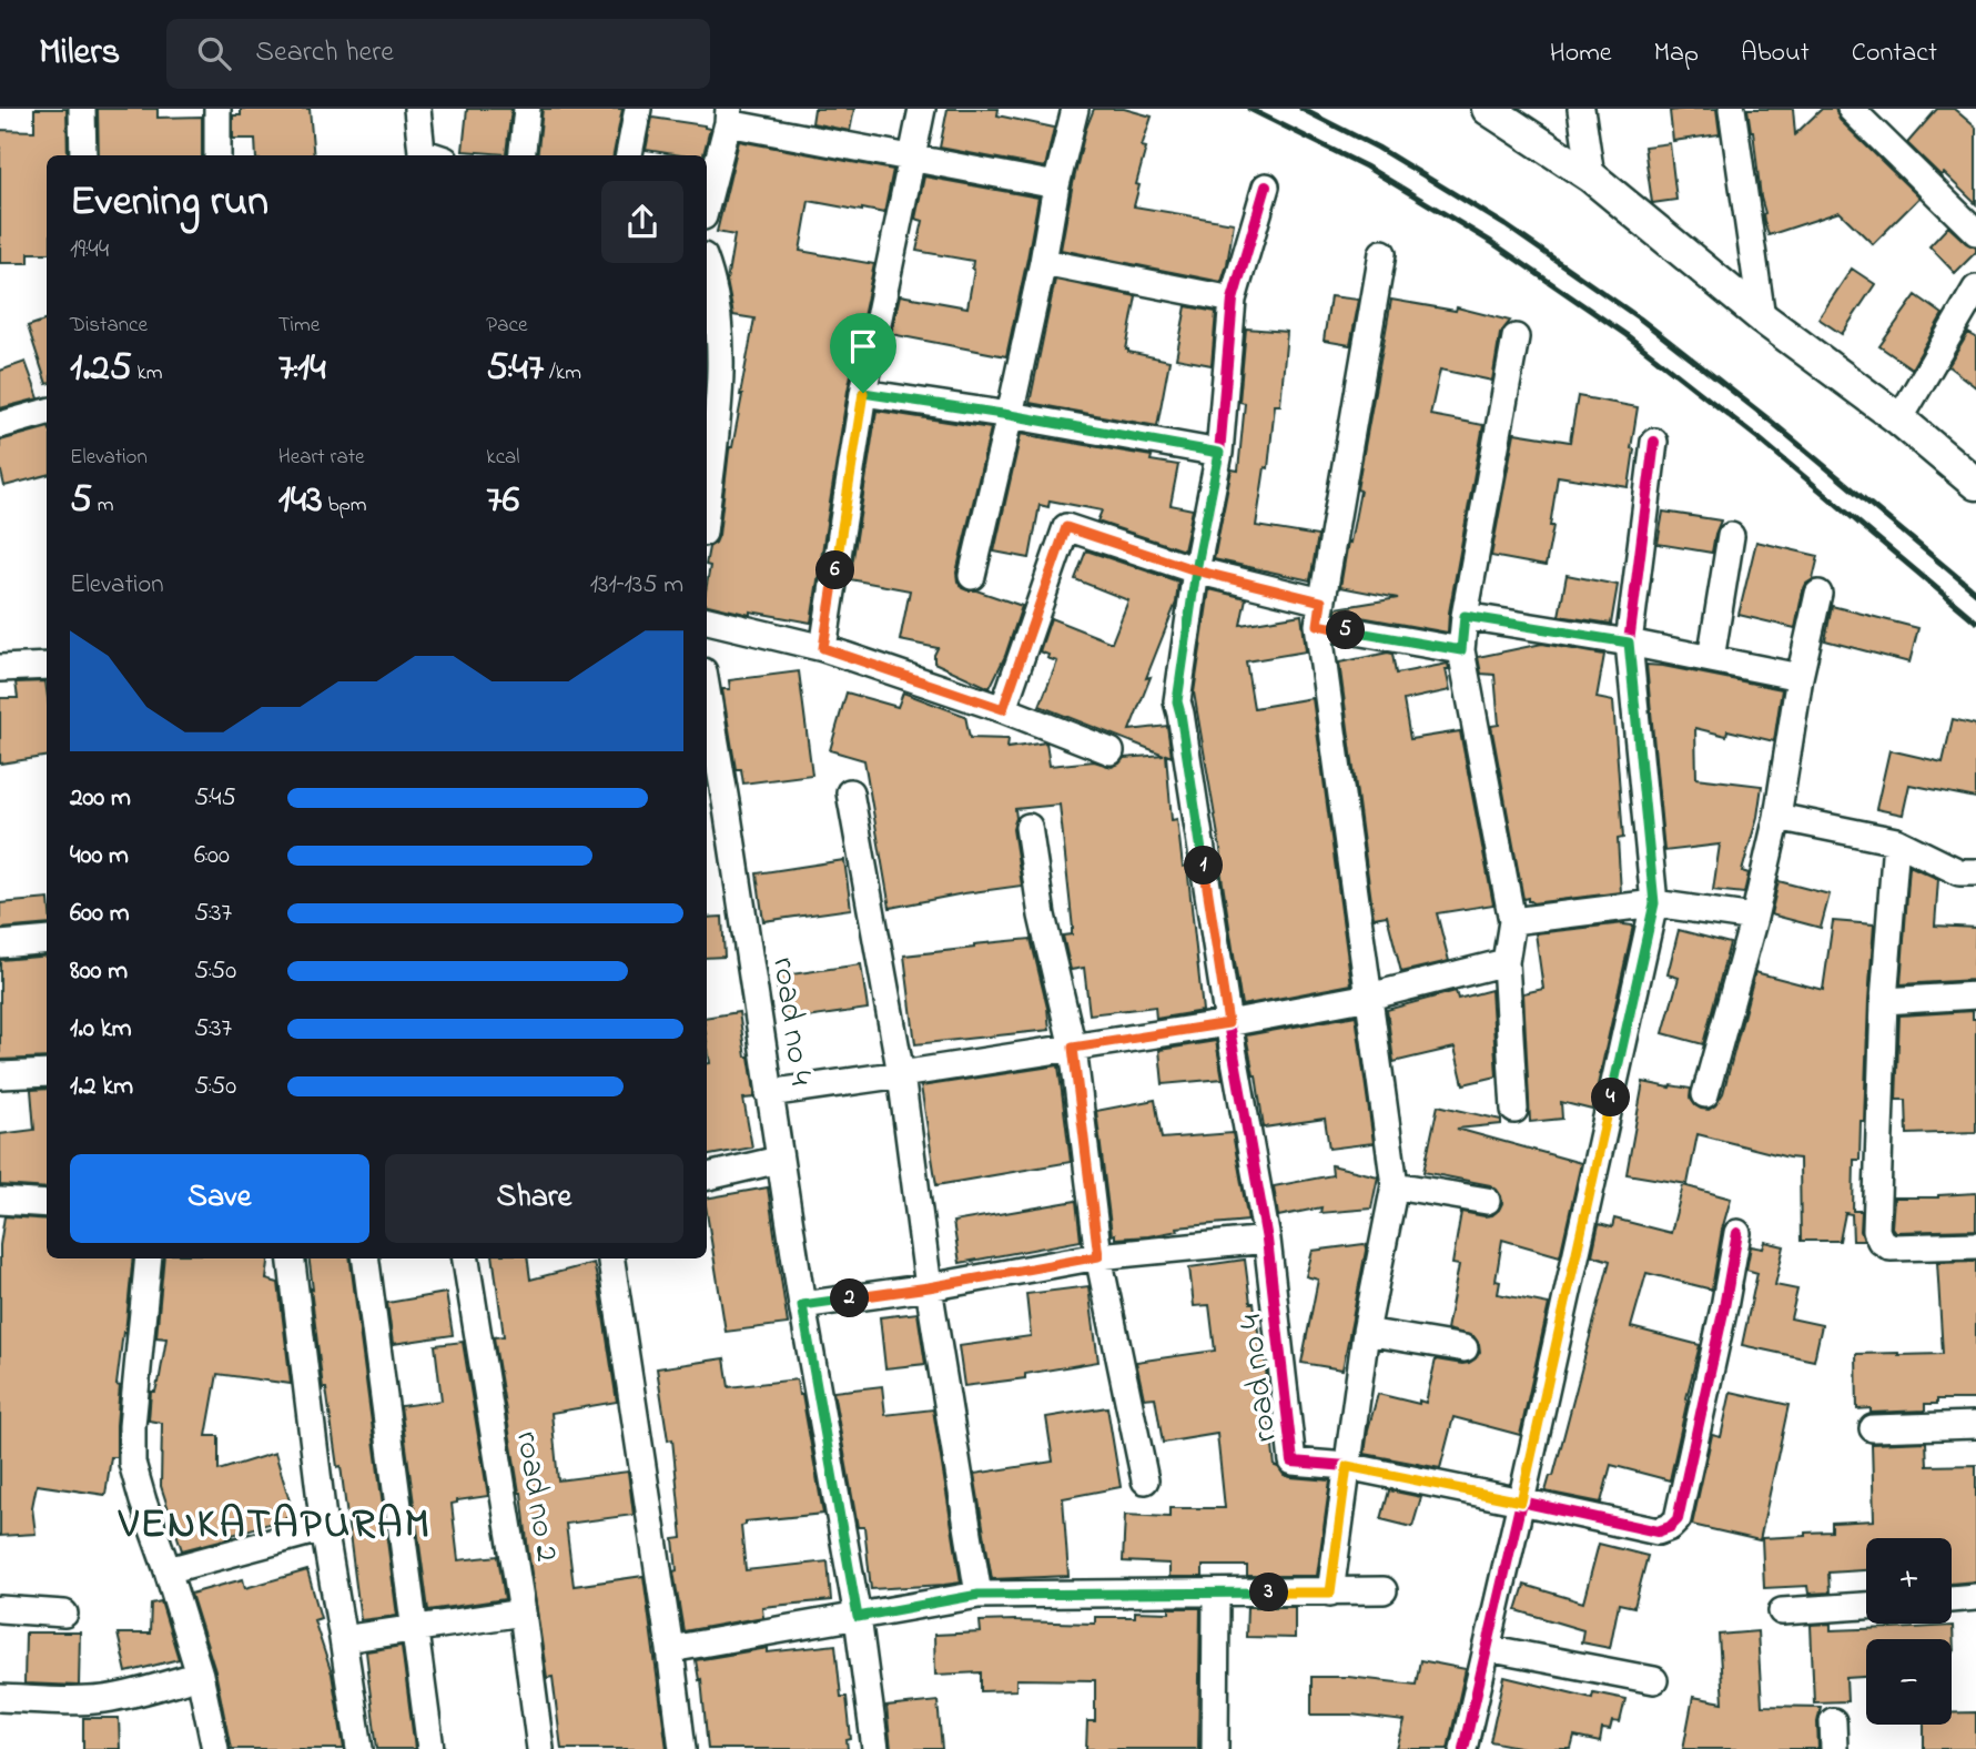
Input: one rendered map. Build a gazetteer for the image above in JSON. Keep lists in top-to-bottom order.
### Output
{
  "streets": {
    "street": ["road no 4", "road no 2"]
  },
  "districts": ["VENKATAPURAM"],
  "page": {
    "header": "Milers",
    "search": "Search here",
    "nav": [
      "Home",
      "Map",
      "About",
      "Contact"
    ],
    "heading": ["Evening run", "19:44"],
    "stats": [
      ["Distance", "1.25 km"],
      ["Time", "7:14"],
      ["Pace", "5:47 /km"],
      ["Elevation", "5 m"],
      ["Heart rate", "143 bpm"],
      ["kcal", "76"]
    ],
    "pins": [
      "6",
      "5",
      "1",
      "4",
      "2",
      "3"
    ],
    "chart": ["Elevation", "131–135 m"],
    "list": [
      {
        "name": "200 m",
        "note": "5:45"
      },
      {
        "name": "400 m",
        "note": "6:00"
      },
      {
        "name": "600 m",
        "note": "5:37"
      },
      {
        "name": "800 m",
        "note": "5:50"
      },
      {
        "name": "1.0 km",
        "note": "5:37"
      },
      {
        "name": "1.2 km",
        "note": "5:50"
      }
    ],
    "buttons": ["Save", "Share"],
    "map_buttons": ["+", "−"]
  }
}
